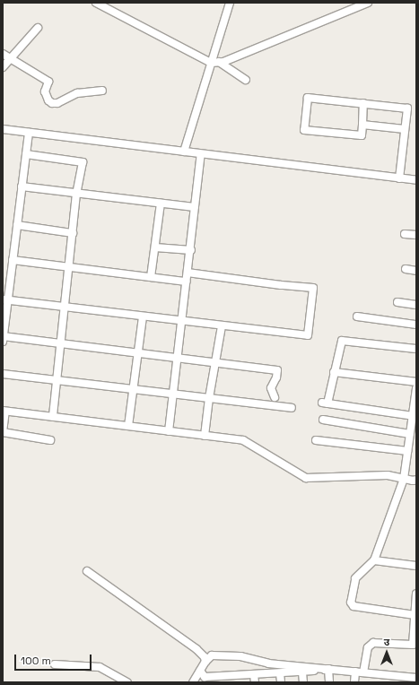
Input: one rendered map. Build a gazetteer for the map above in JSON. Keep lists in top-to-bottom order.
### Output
{
  "scale_bar": "100 m",
  "north": "top"
}
